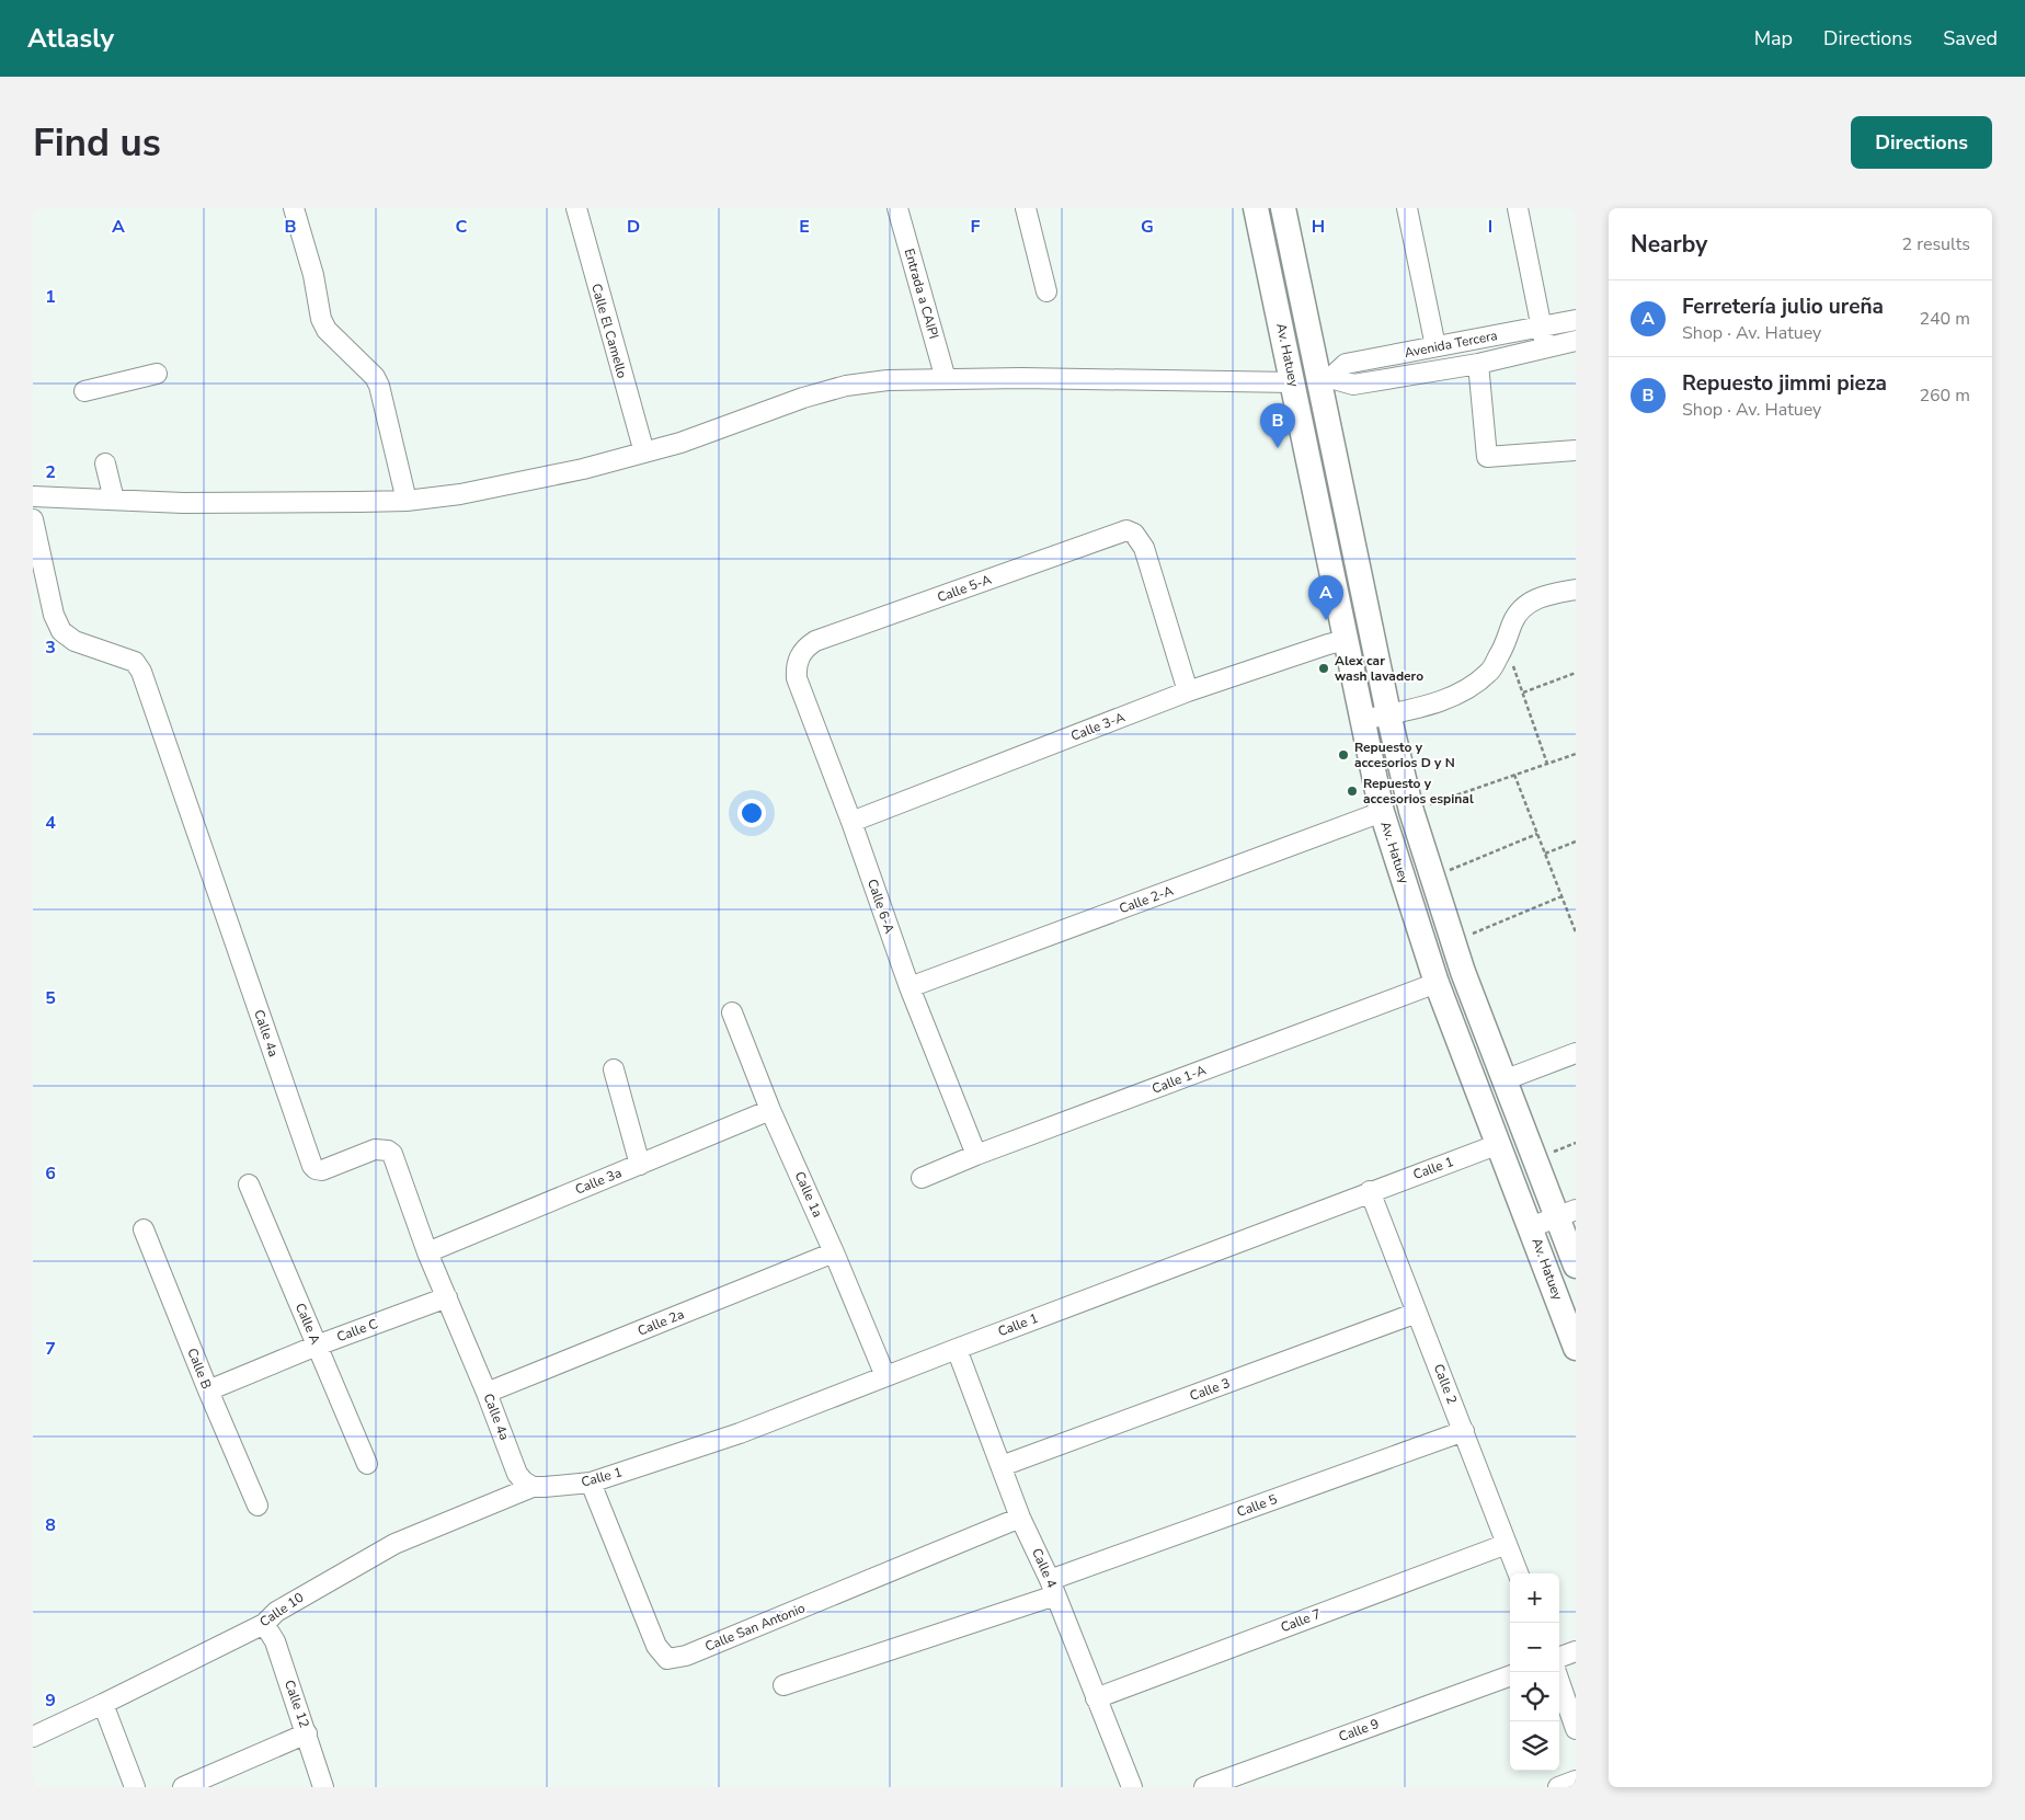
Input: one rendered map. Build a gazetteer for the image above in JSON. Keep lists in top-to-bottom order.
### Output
{
  "streets": {
    "main road": ["Av. Hatuey"],
    "street": [
      "Entrada a CAIPI",
      "Calle El Camello",
      "Avenida Tercera",
      "Calle 5-A",
      "Calle 3-A",
      "Calle 2-A",
      "Calle 6-A",
      "Calle 4a",
      "Calle 1-A",
      "Calle 1",
      "Calle 3a",
      "Calle 1a",
      "Calle 2a",
      "Calle A",
      "Calle C",
      "Calle B",
      "Calle 2",
      "Calle 3",
      "Calle 5",
      "Calle 4",
      "Calle 10",
      "Calle 7",
      "Calle San Antonio",
      "Calle 12",
      "Calle 9"
    ]
  },
  "crossings": [
    ["Avenida Tercera", "Av. Hatuey"],
    ["Av. Hatuey", "Calle 3-A"],
    ["Av. Hatuey", "Calle 2-A"],
    ["Av. Hatuey", "Calle 1-A"],
    ["Av. Hatuey", "Calle 1"],
    ["Calle 5-A", "Calle 3-A"],
    ["Calle 5-A", "Calle 6-A"],
    ["Calle 3-A", "Calle 6-A"],
    ["Calle 2-A", "Calle 6-A"],
    ["Calle 6-A", "Calle 1-A"],
    ["Calle 4a", "Calle 1"],
    ["Calle 4a", "Calle 3a"],
    ["Calle 4a", "Calle 2a"],
    ["Calle 4a", "Calle C"],
    ["Calle 4a", "Calle 10"],
    ["Calle 1", "Calle 1a"],
    ["Calle 1", "Calle 2"],
    ["Calle 1", "Calle 4"],
    ["Calle 1", "Calle 10"],
    ["Calle 1", "Calle San Antonio"],
    ["Calle 3a", "Calle 1a"],
    ["Calle 1a", "Calle 2a"],
    ["Calle A", "Calle C"],
    ["Calle C", "Calle B"],
    ["Calle 2", "Calle 3"],
    ["Calle 2", "Calle 5"],
    ["Calle 2", "Calle 7"],
    ["Calle 3", "Calle 4"],
    ["Calle 5", "Calle 4"],
    ["Calle 4", "Calle 7"],
    ["Calle 4", "Calle San Antonio"],
    ["Calle 10", "Calle 12"]
  ],
  "places": ["Alex car wash lavadero", "Repuesto y accesorios D y N", "Repuesto y accesorios espinal"],
  "page": {
    "header": "Atlasly",
    "nav": ["Map", "Directions", "Saved"],
    "buttons": "Directions",
    "title": "Find us",
    "heading": ["Nearby", "2 results"],
    "list": [
      {
        "mark": "A",
        "name": "Ferretería julio ureña",
        "note": "Shop · Av. Hatuey",
        "value": "240 m"
      },
      {
        "mark": "B",
        "name": "Repuesto jimmi pieza",
        "note": "Shop · Av. Hatuey",
        "value": "260 m"
      }
    ],
    "pins": ["B", "A"],
    "map_buttons": ["+", "−"]
  },
  "grid": {
    "columns": [
      "A",
      "B",
      "C",
      "D",
      "E",
      "F",
      "G",
      "H",
      "I"
    ],
    "rows": [
      "1",
      "2",
      "3",
      "4",
      "5",
      "6",
      "7",
      "8",
      "9"
    ]
  }
}
